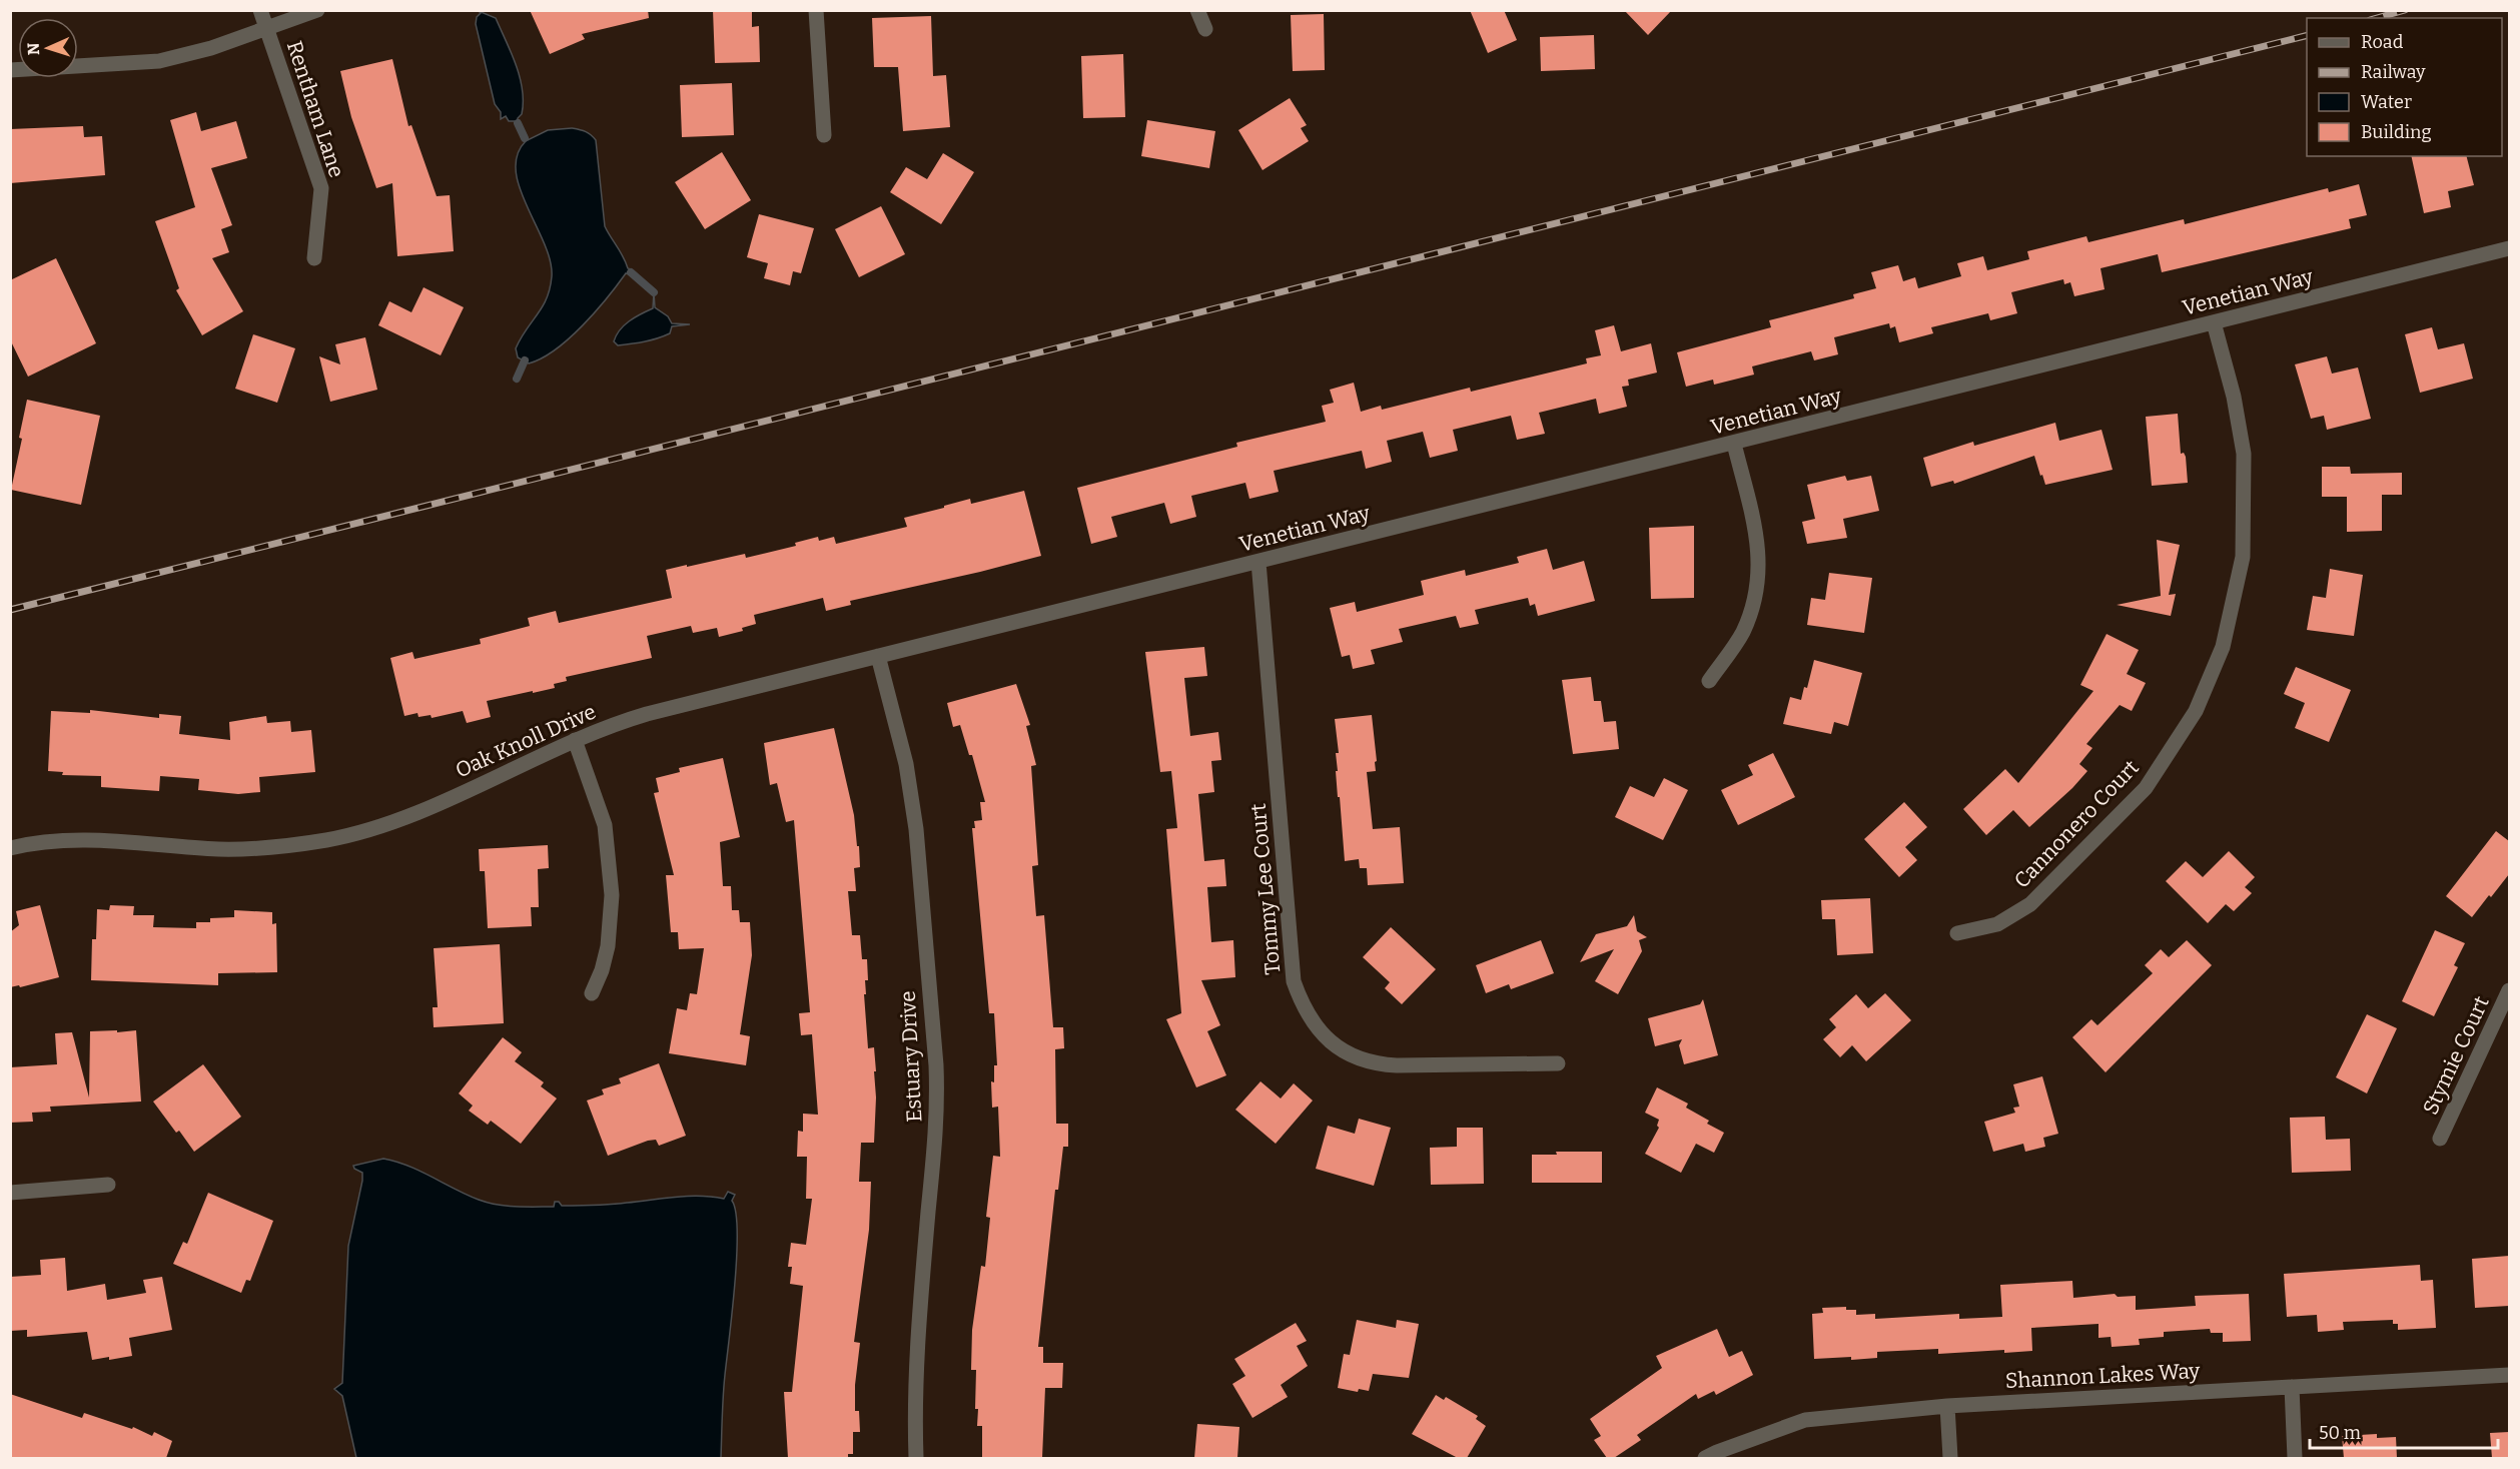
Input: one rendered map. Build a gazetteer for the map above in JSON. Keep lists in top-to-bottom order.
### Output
{
  "streets": {
    "street": [
      "Rentham Lane",
      "Venetian Way",
      "Oak Knoll Drive",
      "Cannonero Court",
      "Tommy Lee Court",
      "Stymie Court",
      "Estuary Drive",
      "Shannon Lakes Way"
    ]
  },
  "crossings": [
    ["Venetian Way", "Oak Knoll Drive"],
    ["Venetian Way", "Cannonero Court"],
    ["Venetian Way", "Tommy Lee Court"],
    ["Oak Knoll Drive", "Estuary Drive"]
  ],
  "legend": [
    "Road",
    "Railway",
    "Water",
    "Building"
  ],
  "scale_bar": "50 m",
  "north": "left"
}
